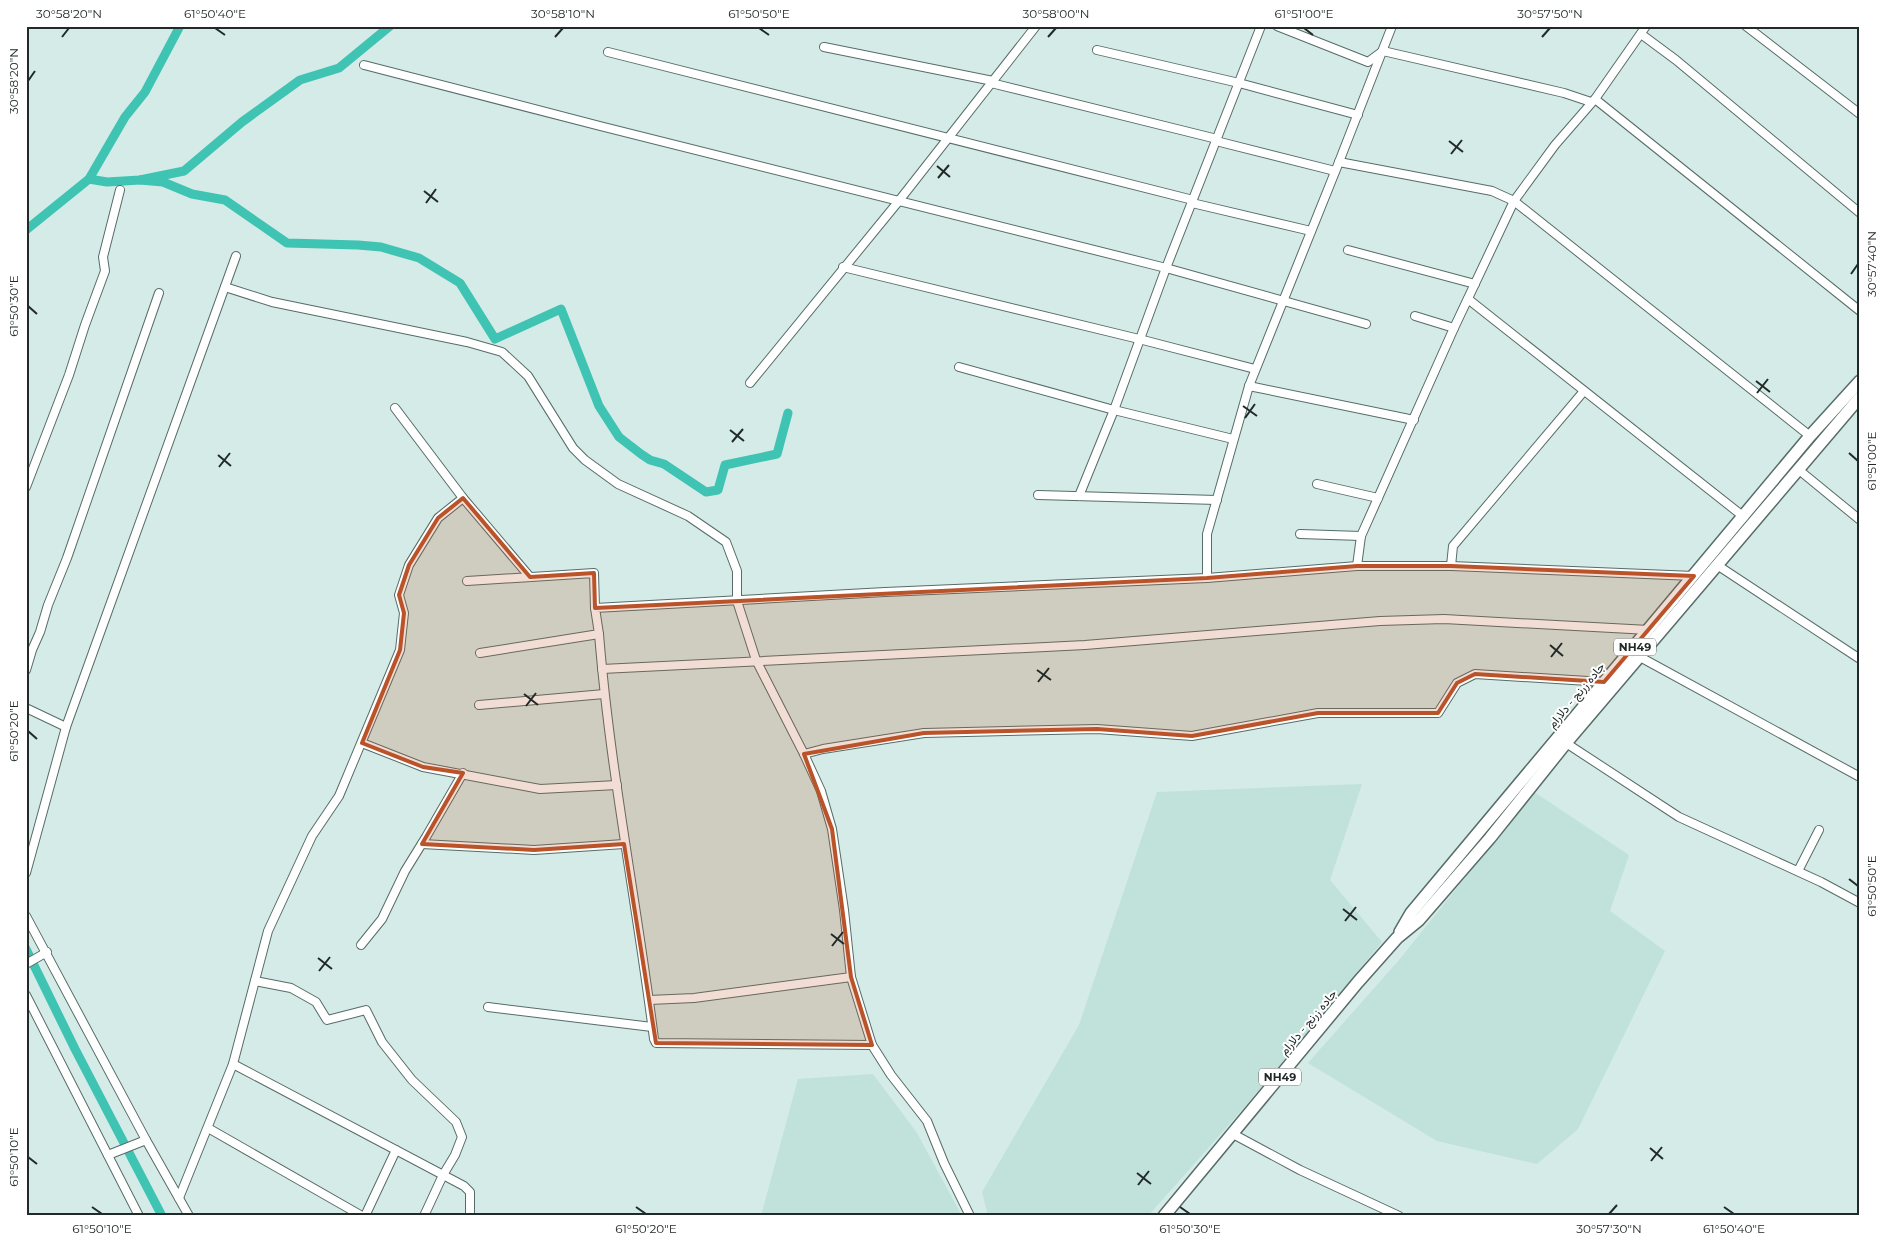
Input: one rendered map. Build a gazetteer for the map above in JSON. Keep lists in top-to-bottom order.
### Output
{
  "streets": {
    "highway": ["NH49", "جاده زرنج - دلارام"]
  },
  "coordinates": [
    "30°58'20\"N",
    "61°50'40\"E",
    "30°58'10\"N",
    "61°50'50\"E",
    "30°58'00\"N",
    "61°51'00\"E",
    "30°57'50\"N",
    "30°57'40\"N",
    "61°50'30\"E",
    "61°50'20\"E",
    "61°50'10\"E",
    "30°57'30\"N"
  ]
}
